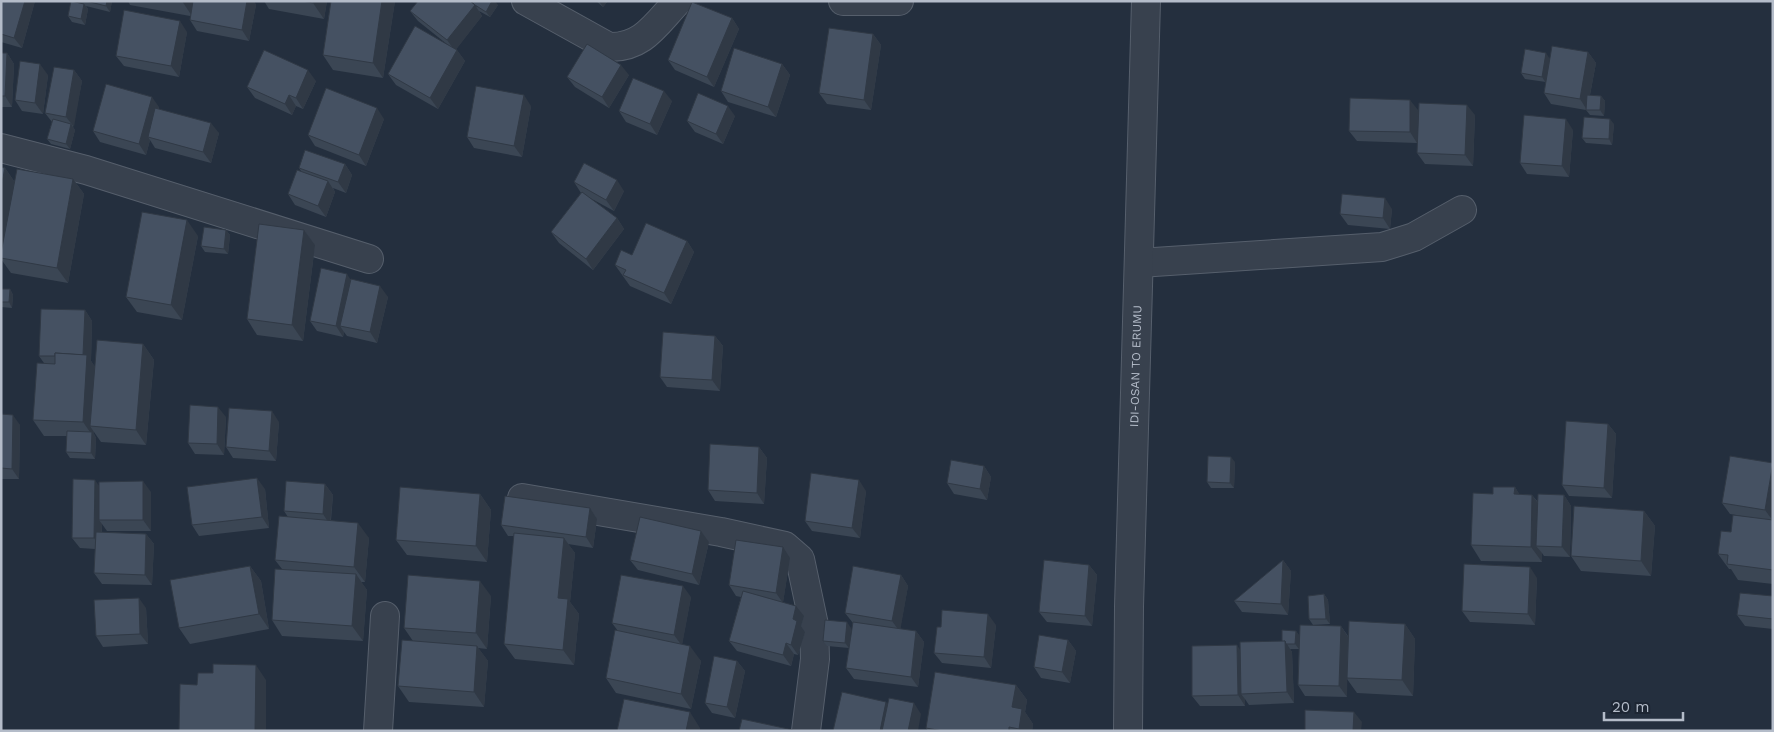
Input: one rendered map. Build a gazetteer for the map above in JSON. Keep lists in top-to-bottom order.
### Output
{
  "streets": {
    "street": ["IDI-OSAN TO ERUMU"]
  },
  "scale_bar": "20 m"
}
